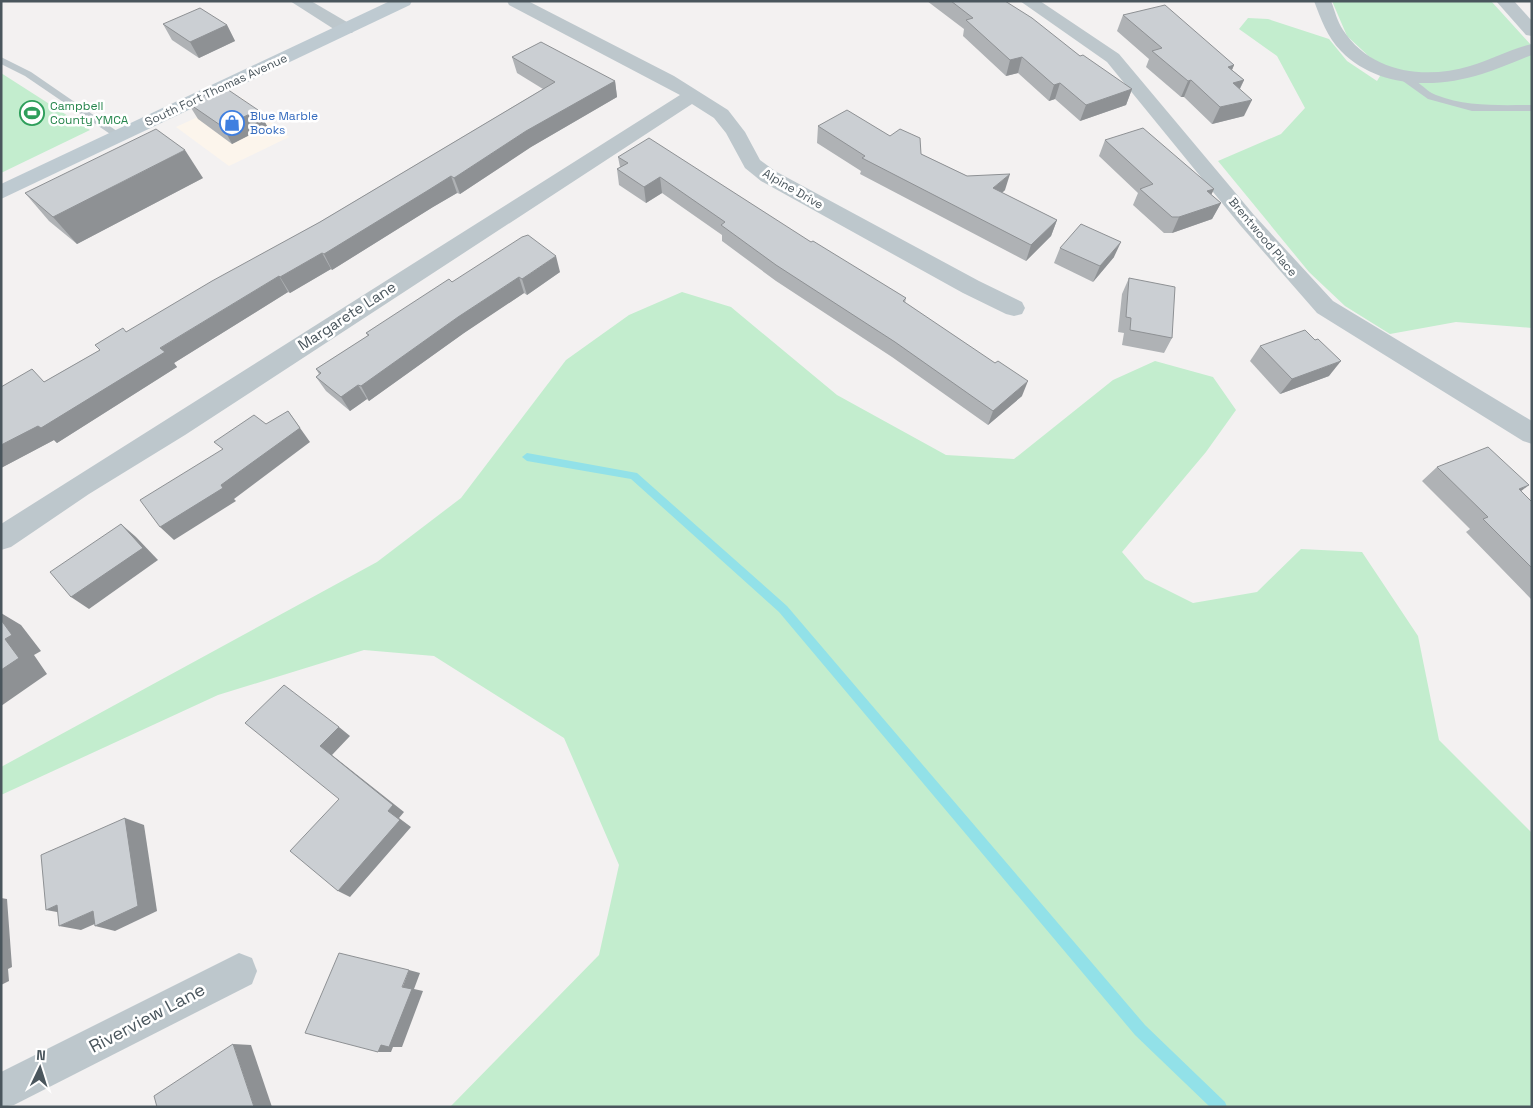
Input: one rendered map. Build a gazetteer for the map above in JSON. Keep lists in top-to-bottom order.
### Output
{
  "streets": {
    "main road": ["South Fort Thomas Avenue"],
    "street": [
      "Alpine Drive",
      "Brentwood Place",
      "Margarete Lane",
      "Riverview Lane"
    ]
  },
  "crossings": [
    ["Alpine Drive", "Margarete Lane"]
  ],
  "places": {
    "sports": ["Campbell County YMCA"],
    "shop": ["Blue Marble Books"]
  },
  "north": "top"
}
